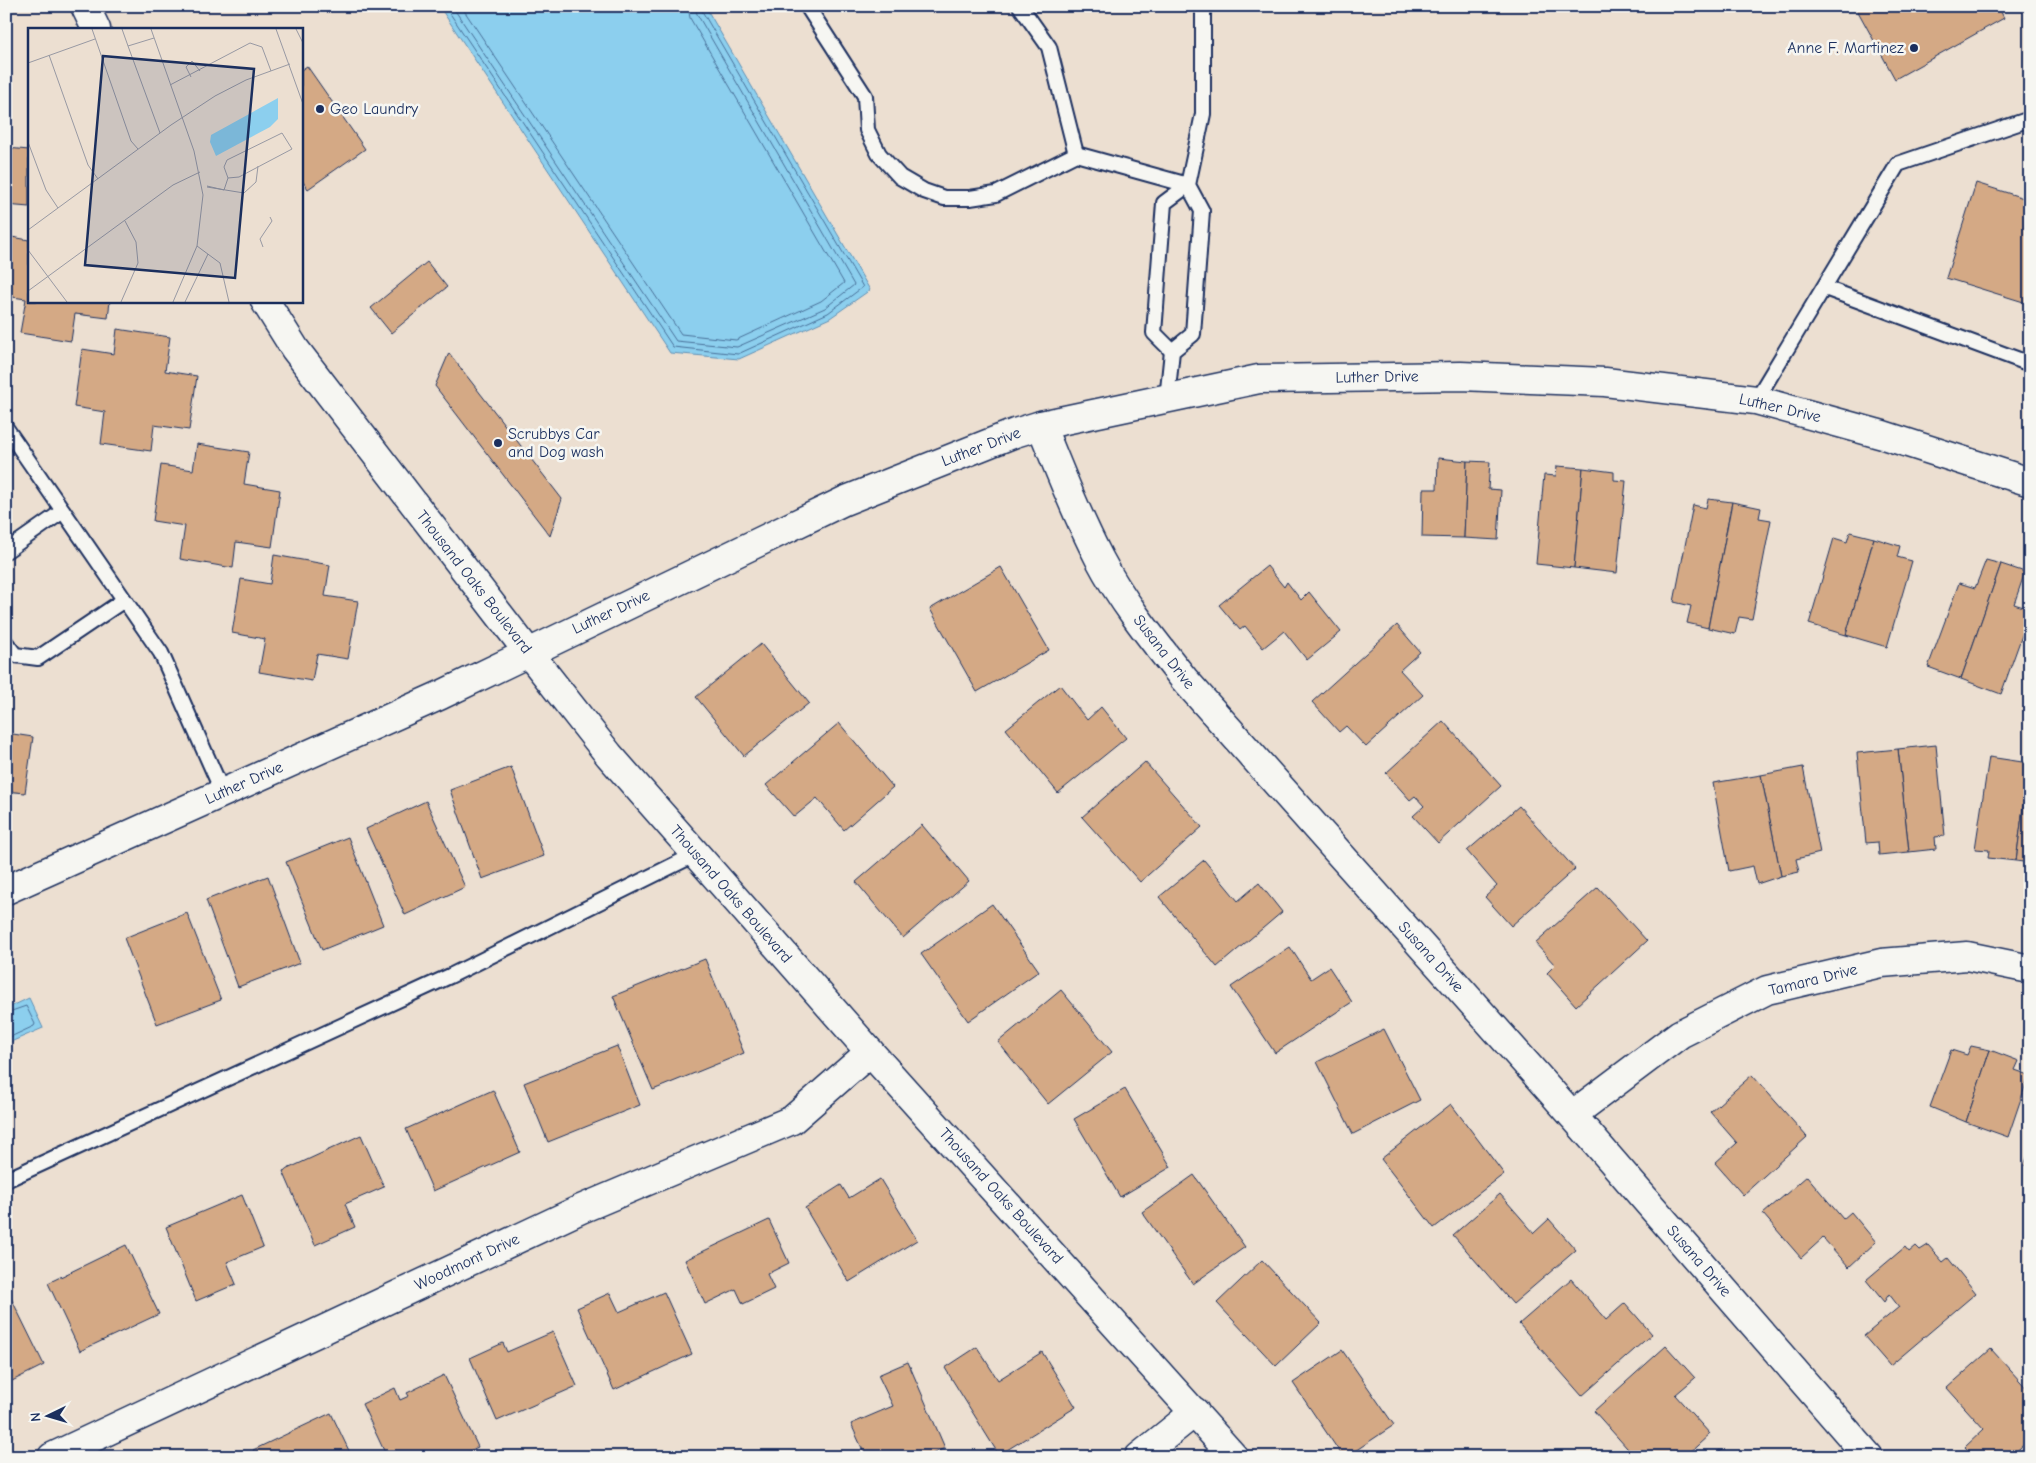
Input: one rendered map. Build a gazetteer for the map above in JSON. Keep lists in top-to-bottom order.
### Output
{
  "streets": {
    "street": [
      "Luther Drive",
      "Thousand Oaks Boulevard",
      "Susana Drive",
      "Tamara Drive",
      "Woodmont Drive"
    ]
  },
  "crossings": [
    ["Luther Drive", "Thousand Oaks Boulevard"],
    ["Luther Drive", "Susana Drive"],
    ["Thousand Oaks Boulevard", "Woodmont Drive"],
    ["Susana Drive", "Tamara Drive"]
  ],
  "places": ["Anne F. Martinez", "Geo Laundry", "Scrubbys Car and Dog wash"],
  "north": "left"
}
